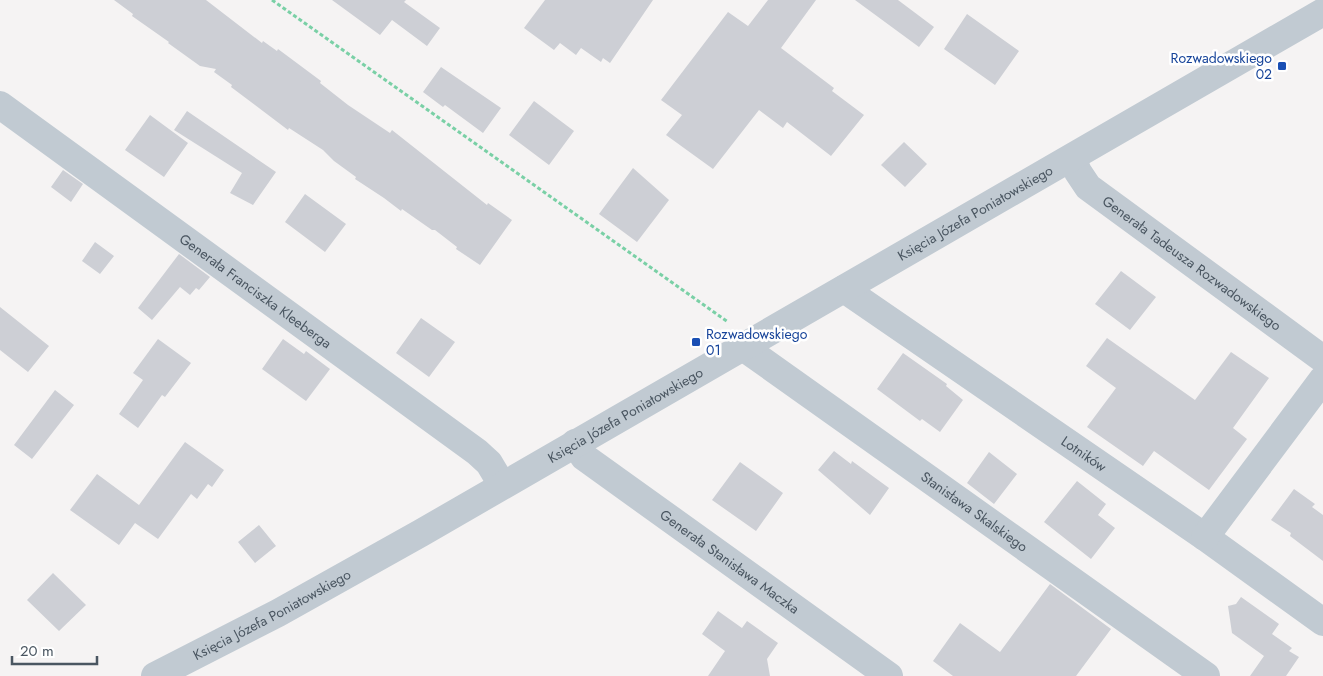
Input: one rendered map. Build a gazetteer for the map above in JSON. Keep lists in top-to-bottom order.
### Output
{
  "streets": {
    "street": [
      "Księcia Józefa Poniatowskiego",
      "Generała Tadeusza Rozwadowskiego",
      "Generała Franciszka Kleeberga",
      "Lotników",
      "Stanisława Skalskiego",
      "Generała Stanisława Maczka"
    ]
  },
  "crossings": [
    ["Księcia Józefa Poniatowskiego", "Generała Tadeusza Rozwadowskiego"],
    ["Księcia Józefa Poniatowskiego", "Generała Franciszka Kleeberga"],
    ["Księcia Józefa Poniatowskiego", "Lotników"],
    ["Księcia Józefa Poniatowskiego", "Stanisława Skalskiego"],
    ["Księcia Józefa Poniatowskiego", "Generała Stanisława Maczka"]
  ],
  "places": {
    "transit": ["Rozwadowskiego 02", "Rozwadowskiego 01"]
  },
  "scale_bar": "20 m"
}
